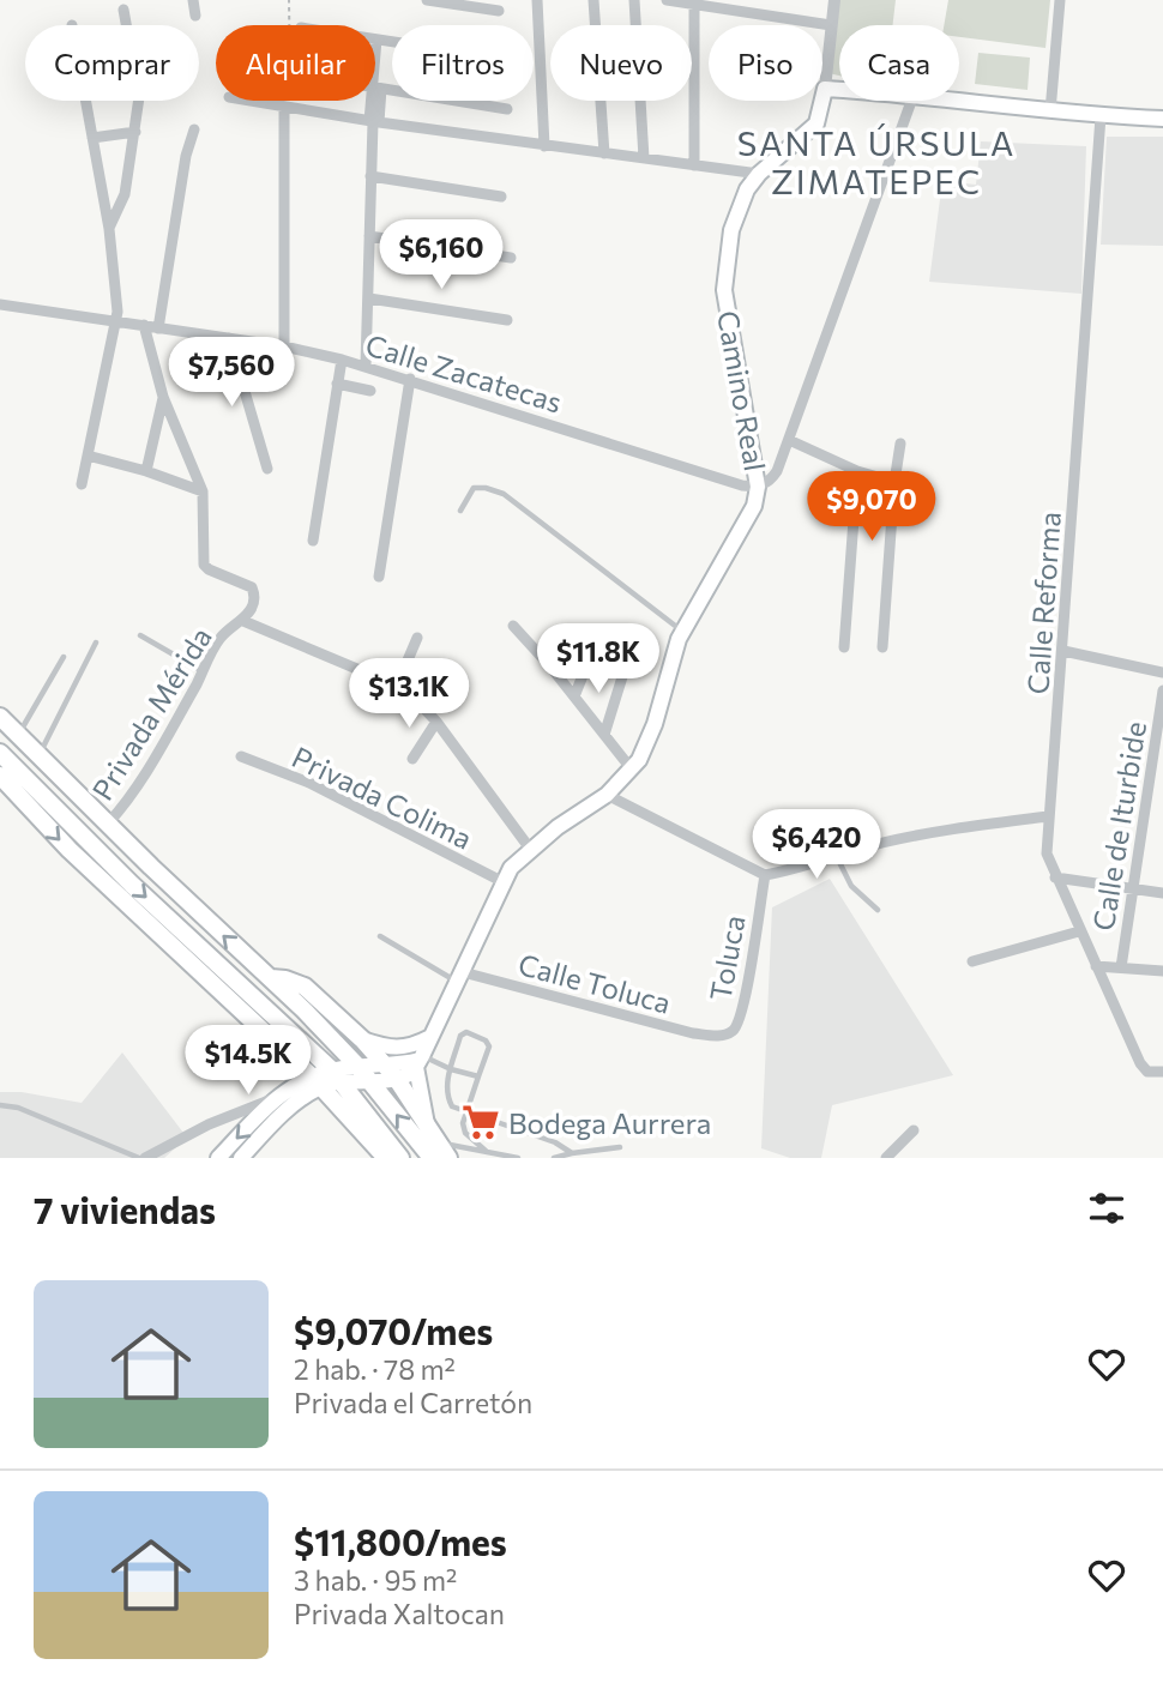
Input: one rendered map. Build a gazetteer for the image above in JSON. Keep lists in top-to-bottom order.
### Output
{
  "streets": {
    "main road": ["Camino Real"],
    "street": [
      "Calle Zacatecas",
      "Calle Reforma",
      "Privada Mérida",
      "Privada Colima",
      "Calle de Iturbide",
      "Toluca",
      "Calle Toluca"
    ]
  },
  "crossings": [
    ["Calle Zacatecas", "Camino Real"],
    ["Camino Real", "Privada Colima"],
    ["Camino Real", "Calle Toluca"],
    ["Toluca", "Calle Toluca"]
  ],
  "districts": ["SANTA ÚRSULA ZIMATEPEC"],
  "places": {
    "supermarket": ["Bodega Aurrera"]
  },
  "page": {
    "chip": [
      "Comprar",
      "Alquilar",
      "Filtros",
      "Nuevo",
      "Piso",
      "Casa"
    ],
    "price": [
      "$6,160",
      "$7,560",
      "$9,070",
      "$11.8K",
      "$13.1K",
      "$6,420",
      "$14.5K"
    ],
    "heading": "7 viviendas",
    "list": [
      {
        "name": "$9,070/mes",
        "note": "2 hab. · 78 m² · Privada el Carretón"
      },
      {
        "name": "$11,800/mes",
        "note": "3 hab. · 95 m² · Privada Xaltocan"
      }
    ]
  }
}
